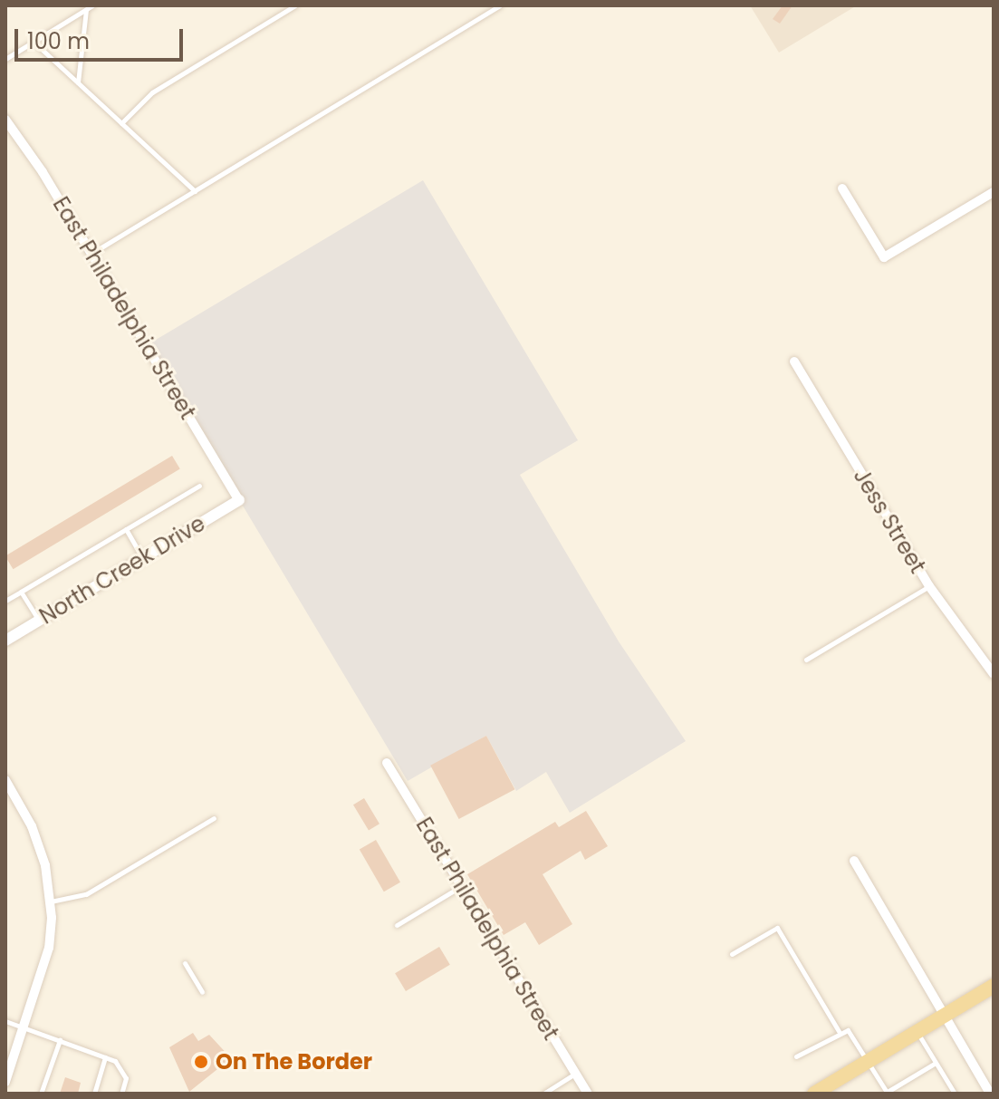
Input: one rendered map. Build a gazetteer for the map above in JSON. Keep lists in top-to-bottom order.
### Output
{
  "streets": {
    "street": ["East Philadelphia Street", "Jess Street", "North Creek Drive"]
  },
  "crossings": [
    ["East Philadelphia Street", "North Creek Drive"]
  ],
  "places": ["On The Border"],
  "scale_bar": "100 m"
}
